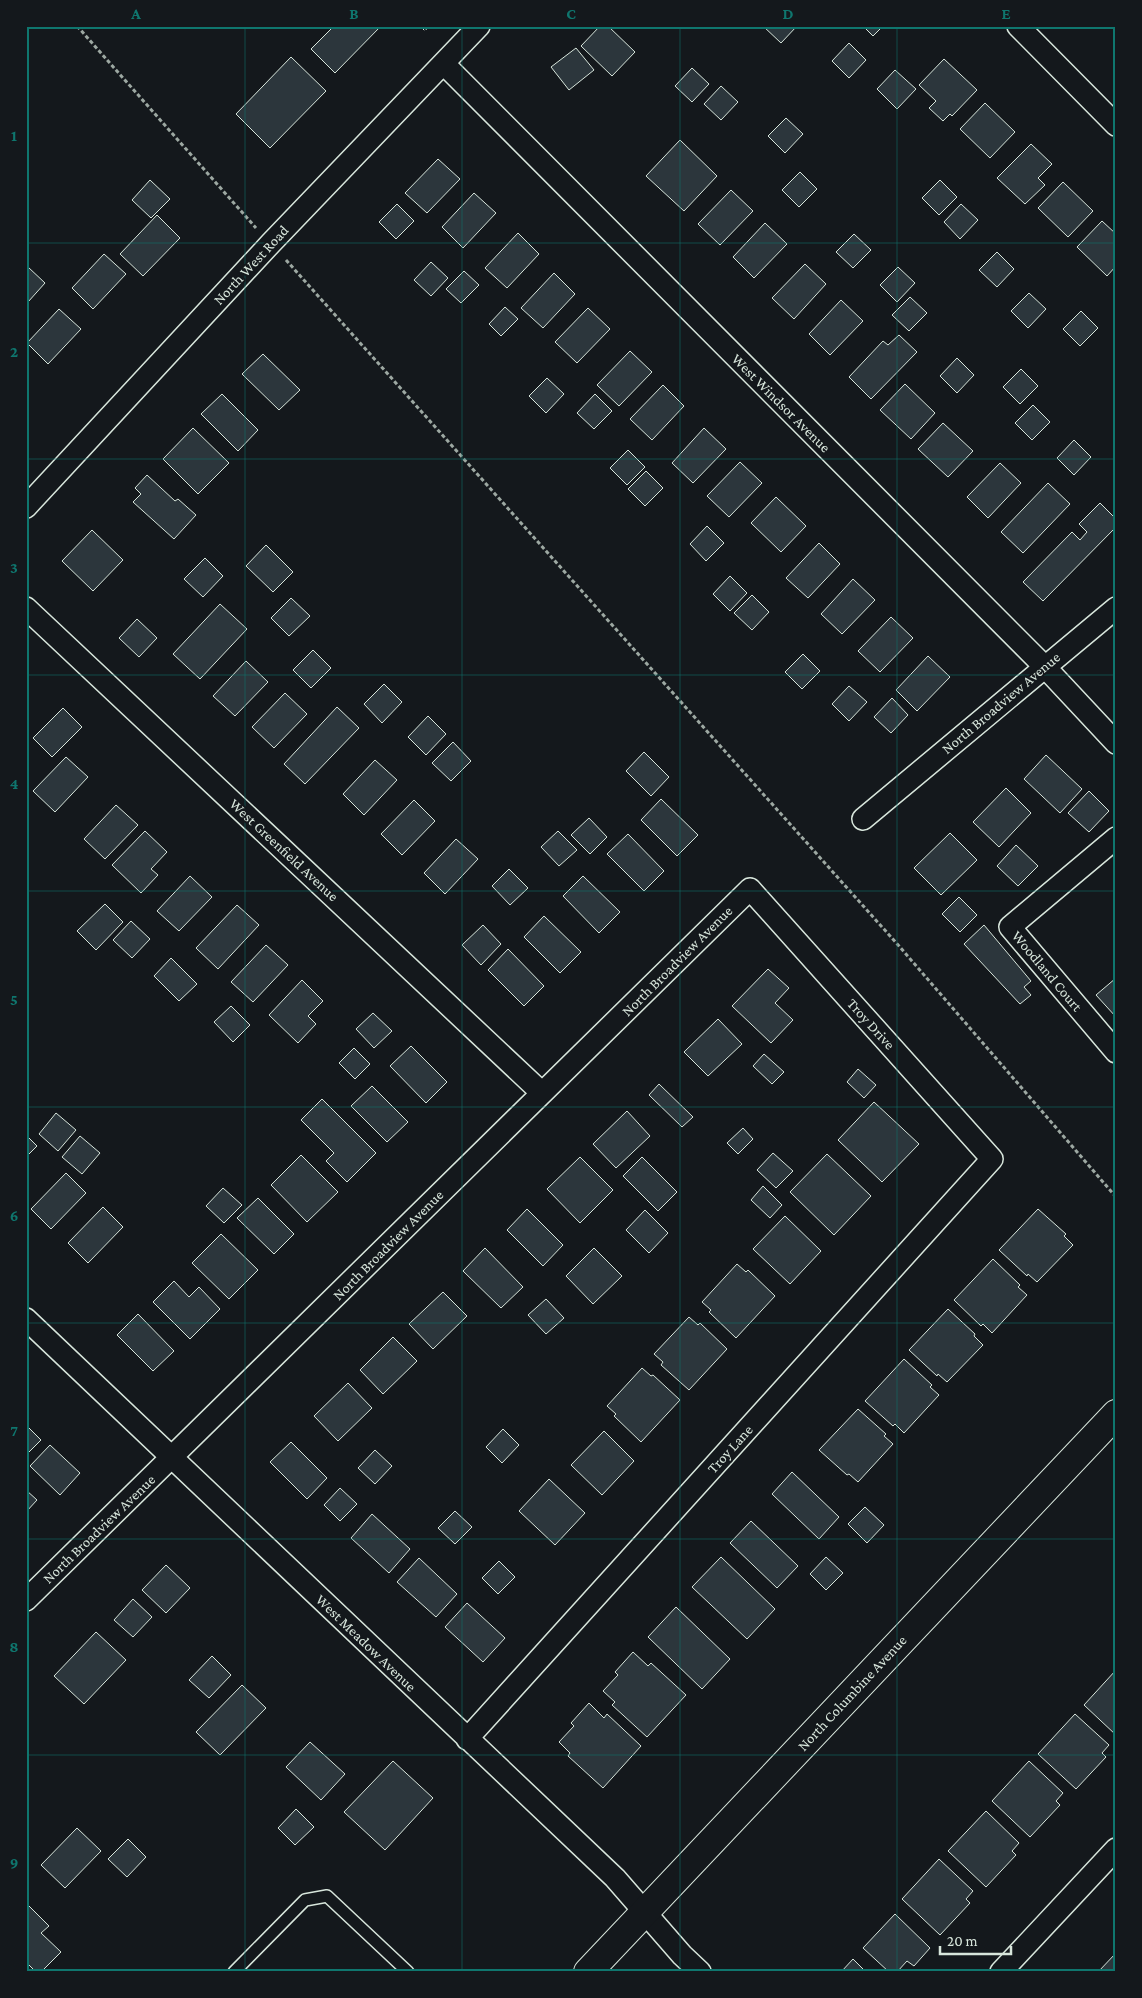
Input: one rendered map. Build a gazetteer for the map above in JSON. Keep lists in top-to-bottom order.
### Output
{
  "streets": {
    "main road": ["North Columbine Avenue"],
    "street": [
      "North West Road",
      "West Windsor Avenue",
      "North Broadview Avenue",
      "West Greenfield Avenue",
      "Woodland Court",
      "Troy Drive",
      "Troy Lane",
      "West Meadow Avenue"
    ]
  },
  "crossings": [
    ["North West Road", "West Windsor Avenue"],
    ["West Windsor Avenue", "North Broadview Avenue"],
    ["North Broadview Avenue", "West Greenfield Avenue"],
    ["North Broadview Avenue", "Troy Drive"],
    ["North Broadview Avenue", "West Meadow Avenue"],
    ["Troy Drive", "Troy Lane"],
    ["Troy Lane", "West Meadow Avenue"],
    ["West Meadow Avenue", "North Columbine Avenue"]
  ],
  "scale_bar": "20 m",
  "grid": {
    "columns": [
      "A",
      "B",
      "C",
      "D",
      "E"
    ],
    "rows": [
      "1",
      "2",
      "3",
      "4",
      "5",
      "6",
      "7",
      "8",
      "9"
    ]
  }
}
